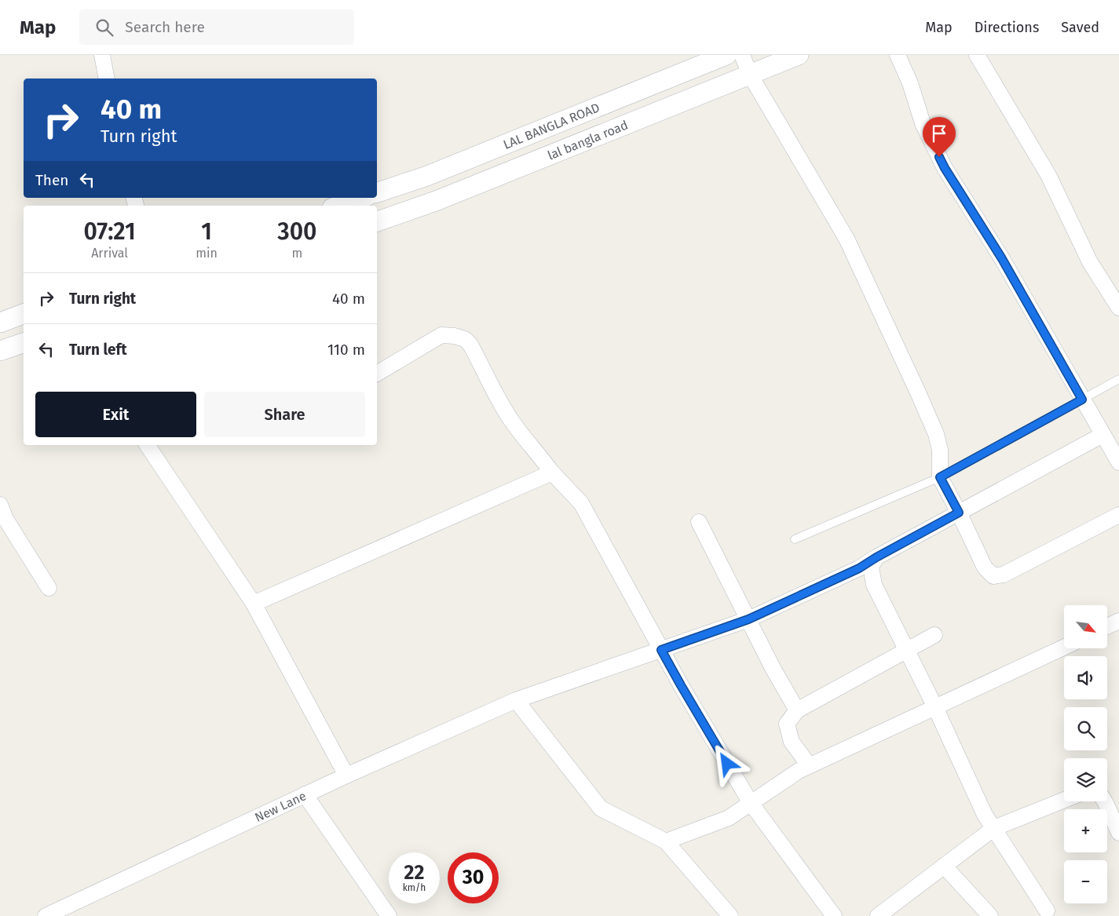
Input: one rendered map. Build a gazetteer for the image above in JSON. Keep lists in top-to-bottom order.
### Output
{
  "streets": {
    "street": ["LAL BANGLA ROAD", "lal bangla road", "New Lane"]
  },
  "north": "bottom right",
  "page": {
    "header": "Map",
    "search": "Search here",
    "nav": ["Map", "Directions", "Saved"],
    "turn": ["40 m", "Turn right"],
    "then": "Then",
    "eta": [
      "07:21",
      "Arrival",
      "1",
      "min",
      "300",
      "m"
    ],
    "list": [
      {
        "name": "Turn right",
        "value": "40 m"
      },
      {
        "name": "Turn left",
        "value": "110 m"
      }
    ],
    "buttons": ["Exit", "Share"],
    "map_buttons": ["+", "−"],
    "speed": "22 km/h",
    "limit": "30"
  }
}
